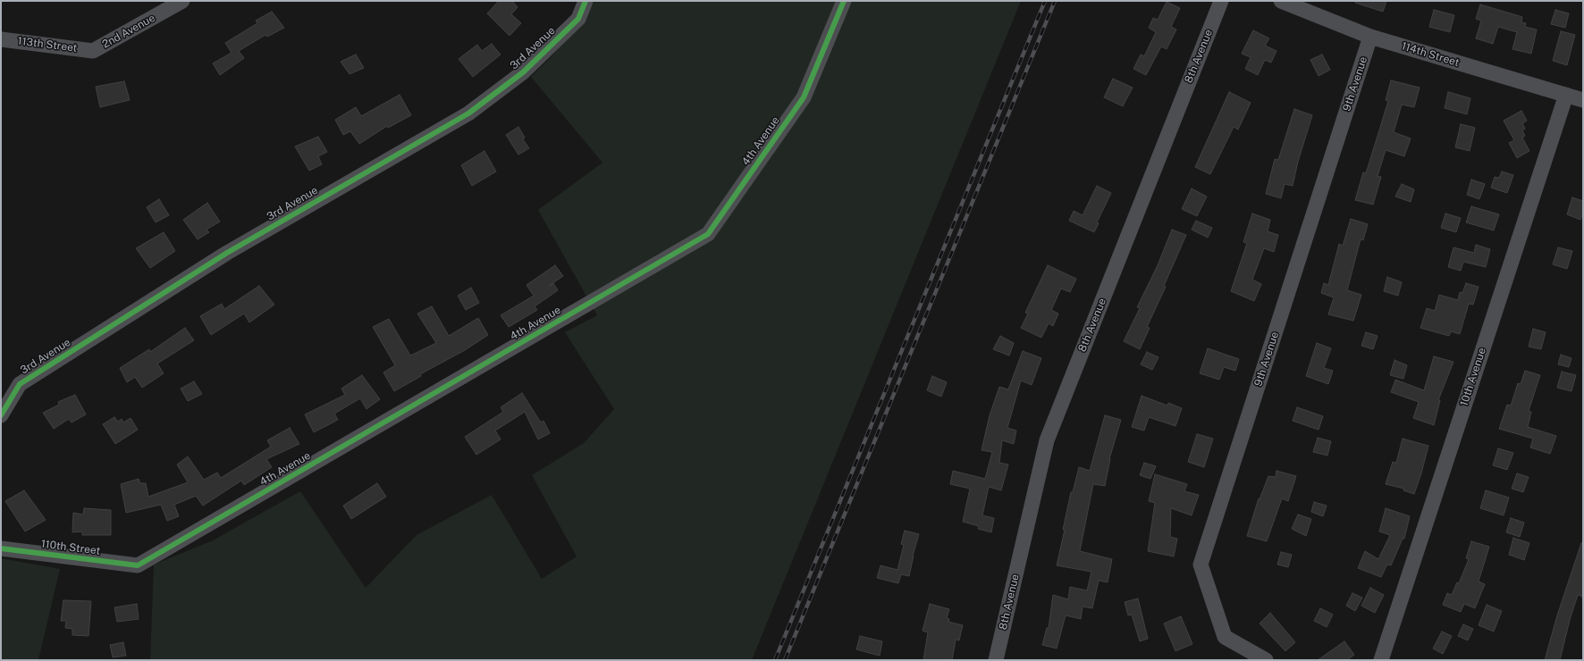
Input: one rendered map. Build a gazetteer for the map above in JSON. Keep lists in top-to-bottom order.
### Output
{
  "streets": {
    "street": [
      "2nd Avenue",
      "113th Street",
      "3rd Avenue",
      "114th Street",
      "8th Avenue",
      "9th Avenue",
      "4th Avenue",
      "10th Avenue",
      "110th Street"
    ]
  },
  "crossings": [
    ["2nd Avenue", "113th Street"],
    ["114th Street", "9th Avenue"],
    ["114th Street", "10th Avenue"],
    ["4th Avenue", "110th Street"]
  ]
}
